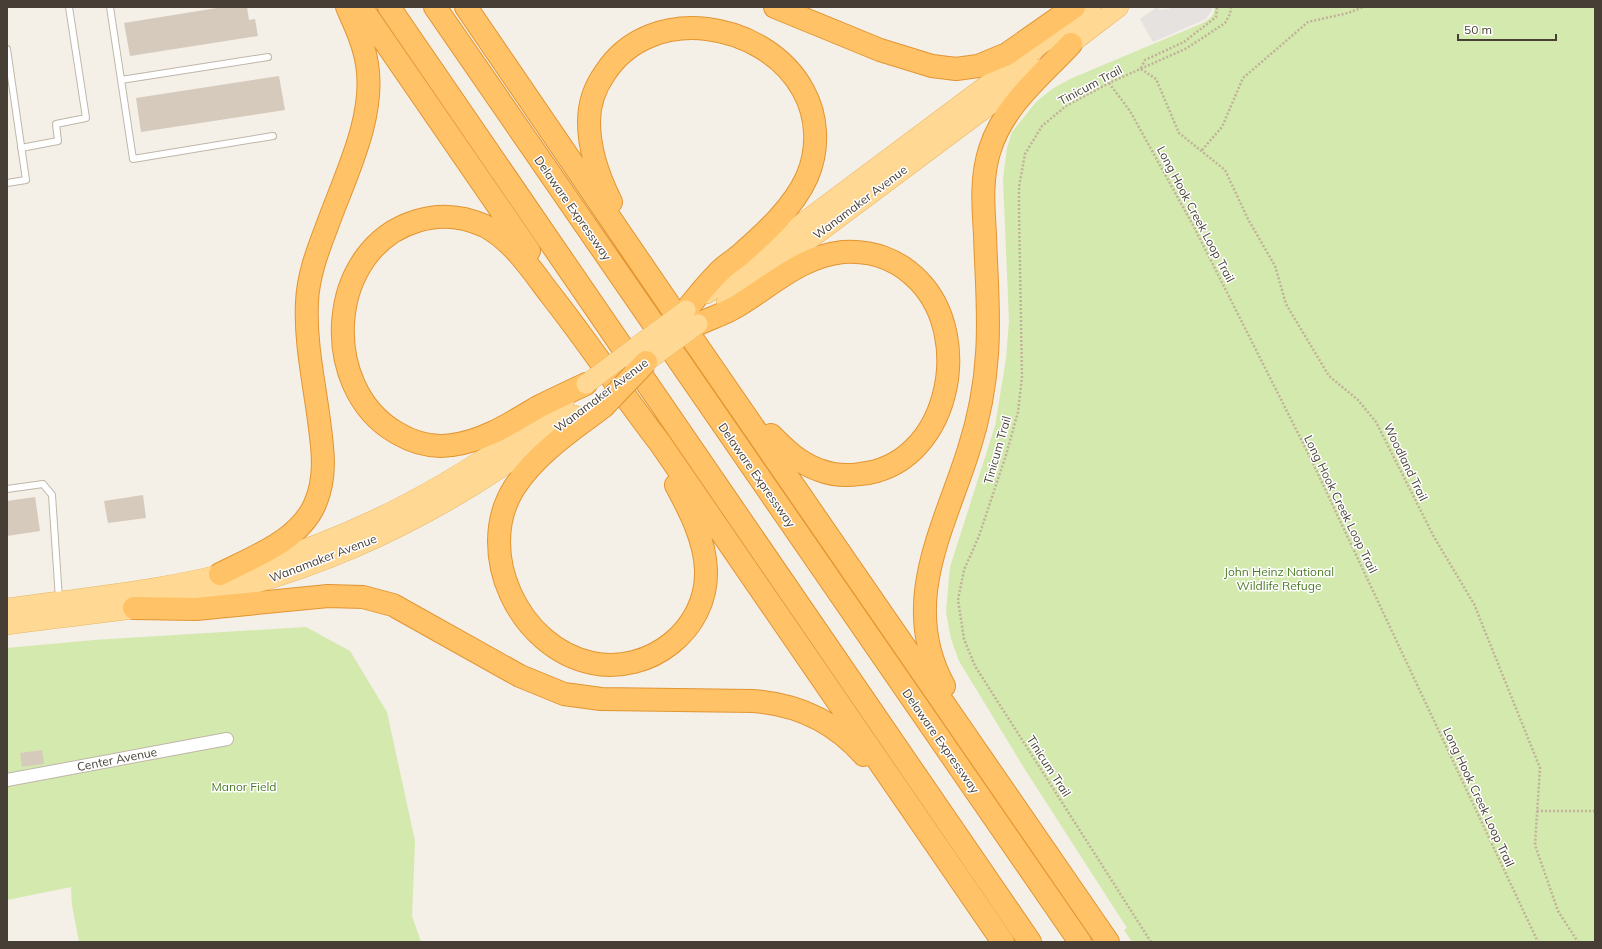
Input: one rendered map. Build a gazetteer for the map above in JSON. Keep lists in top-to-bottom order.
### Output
{
  "streets": {
    "highway": ["Delaware Expressway"],
    "main road": ["Wanamaker Avenue"],
    "street": ["Center Avenue"],
    "path": ["Tinicum Trail", "Long Hook Creek Loop Trail", "Woodland Trail"]
  },
  "crossings": [
    ["Tinicum Trail", "Long Hook Creek Loop Trail"],
    ["Tinicum Trail", "Woodland Trail"]
  ],
  "parks": ["John Heinz National Wildlife Refuge", "Manor Field"],
  "scale_bar": "50 m"
}
